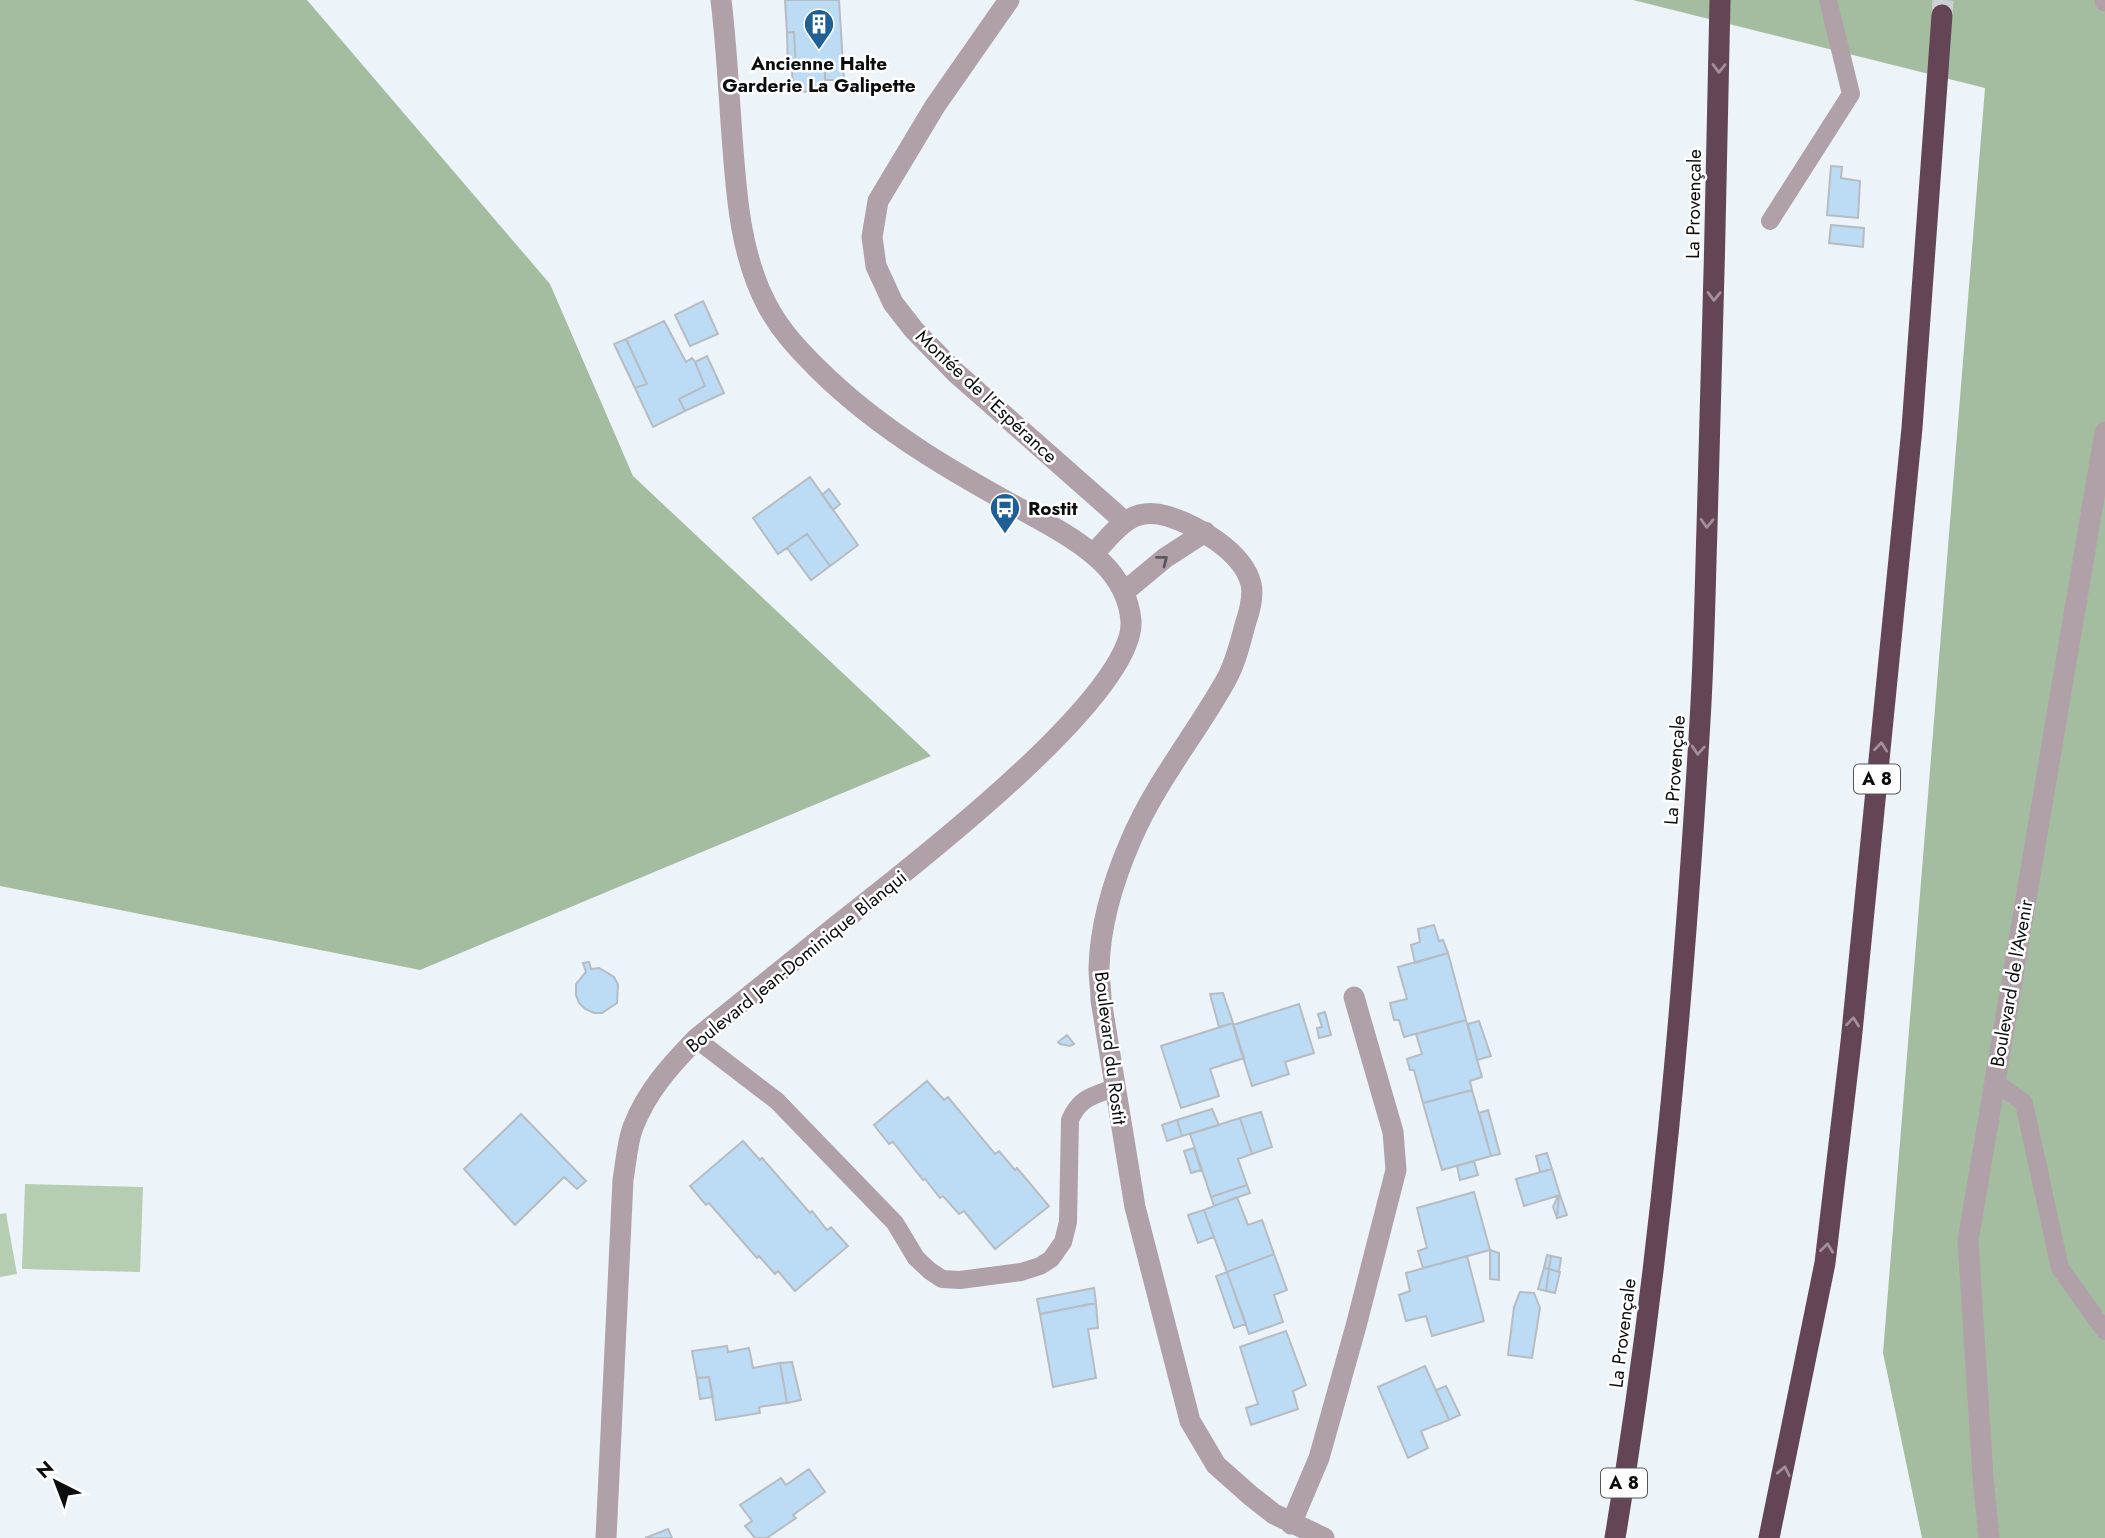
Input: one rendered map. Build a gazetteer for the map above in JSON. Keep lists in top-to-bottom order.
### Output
{
  "streets": {
    "highway": ["La Provençale", "A 8"],
    "street": [
      "Montée de l'Espérance",
      "Boulevard Jean-Dominique Blanqui",
      "Boulevard de l'Avenir",
      "Boulevard du Rostit"
    ]
  },
  "crossings": [
    ["Montée de l'Espérance", "Boulevard du Rostit"]
  ],
  "places": {
    "building": ["Ancienne Halte Garderie La Galipette"],
    "bus stop": ["Rostit"]
  },
  "north": "top left"
}
